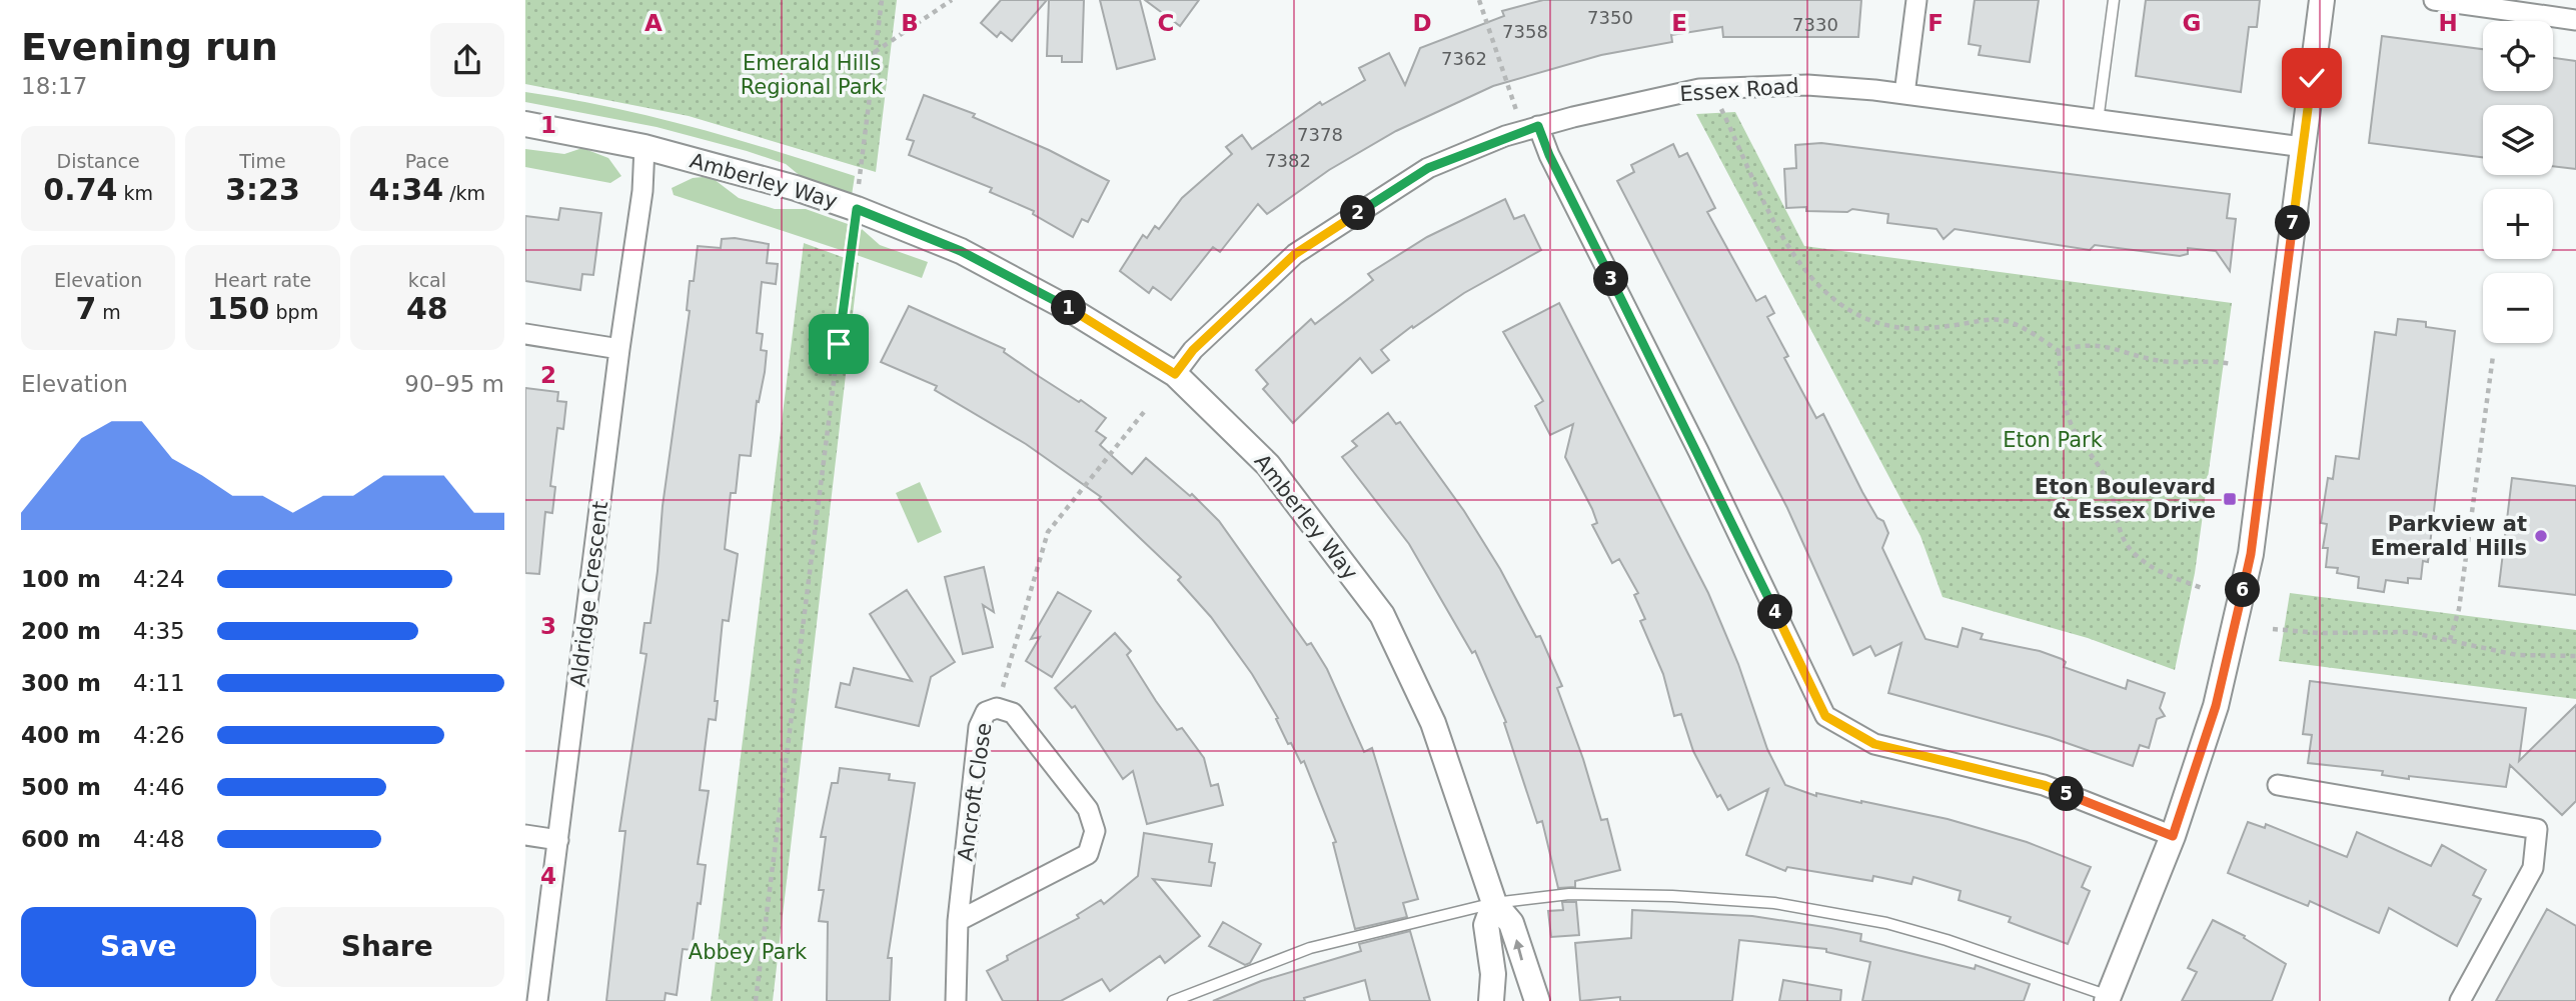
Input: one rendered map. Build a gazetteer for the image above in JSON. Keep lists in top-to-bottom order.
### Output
{
  "streets": {
    "street": [
      "Essex Road",
      "Amberley Way",
      "Aldridge Crescent",
      "Ancroft Close"
    ]
  },
  "crossings": [
    ["Essex Road", "Amberley Way"],
    ["Amberley Way", "Aldridge Crescent"]
  ],
  "parks": ["Emerald Hills Regional Park", "Eton Park", "Abbey Park"],
  "places": {
    "transit": ["Eton Boulevard & Essex Drive"],
    "other": ["Parkview at Emerald Hills"]
  },
  "house_numbers": [
    "7350",
    "7330",
    "7358",
    "7362",
    "7378",
    "7382"
  ],
  "page": {
    "heading": ["Evening run", "18:17"],
    "map_buttons": ["+", "−"],
    "stats": [
      ["Distance", "0.74 km"],
      ["Time", "3:23"],
      ["Pace", "4:34 /km"],
      ["Elevation", "7 m"],
      ["Heart rate", "150 bpm"],
      ["kcal", "48"]
    ],
    "pins": [
      "2",
      "7",
      "3",
      "1",
      "6",
      "4",
      "5"
    ],
    "chart": ["Elevation", "90–95 m"],
    "list": [
      {
        "name": "100 m",
        "note": "4:24"
      },
      {
        "name": "200 m",
        "note": "4:35"
      },
      {
        "name": "300 m",
        "note": "4:11"
      },
      {
        "name": "400 m",
        "note": "4:26"
      },
      {
        "name": "500 m",
        "note": "4:46"
      },
      {
        "name": "600 m",
        "note": "4:48"
      }
    ],
    "buttons": ["Save", "Share"]
  },
  "grid": {
    "columns": [
      "A",
      "B",
      "C",
      "D",
      "E",
      "F",
      "G",
      "H"
    ],
    "rows": [
      "1",
      "2",
      "3",
      "4"
    ]
  }
}
